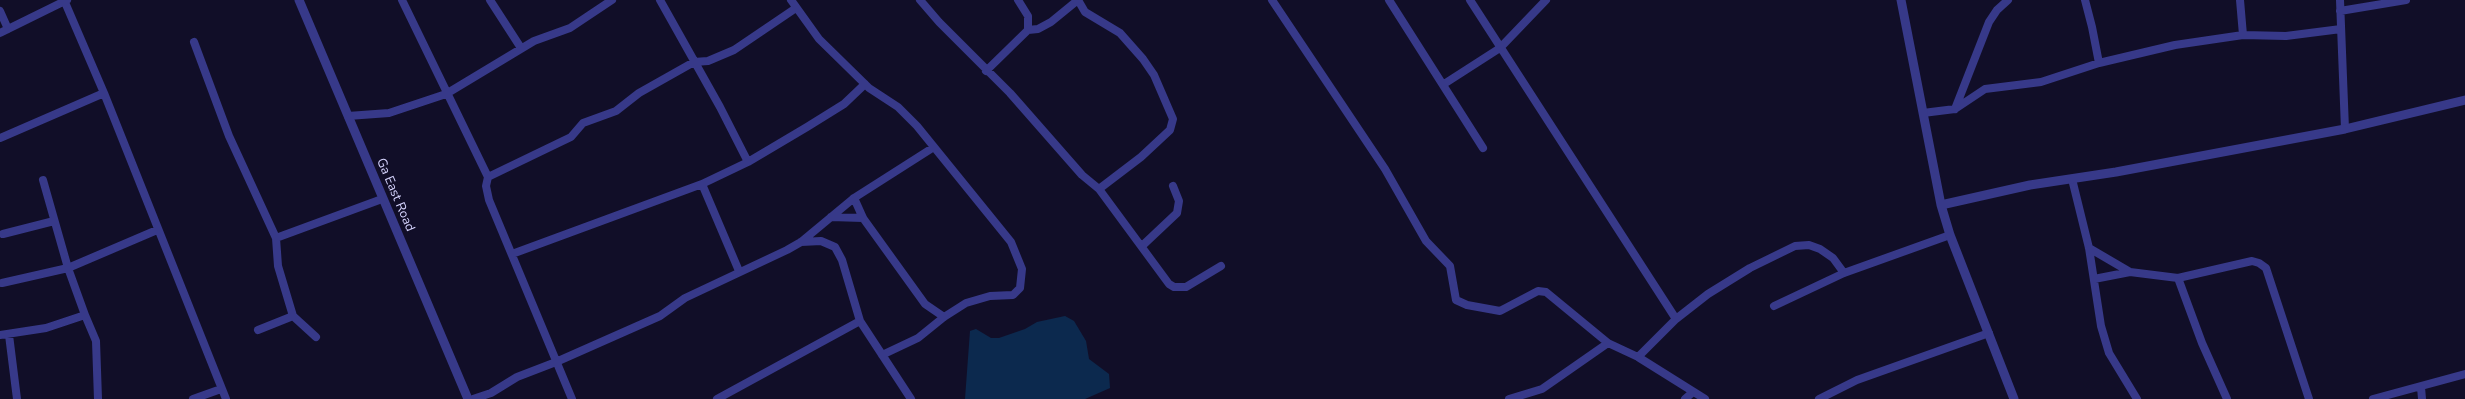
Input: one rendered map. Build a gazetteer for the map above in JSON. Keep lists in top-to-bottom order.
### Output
{
  "streets": {
    "street": ["Ga East Road"]
  }
}
